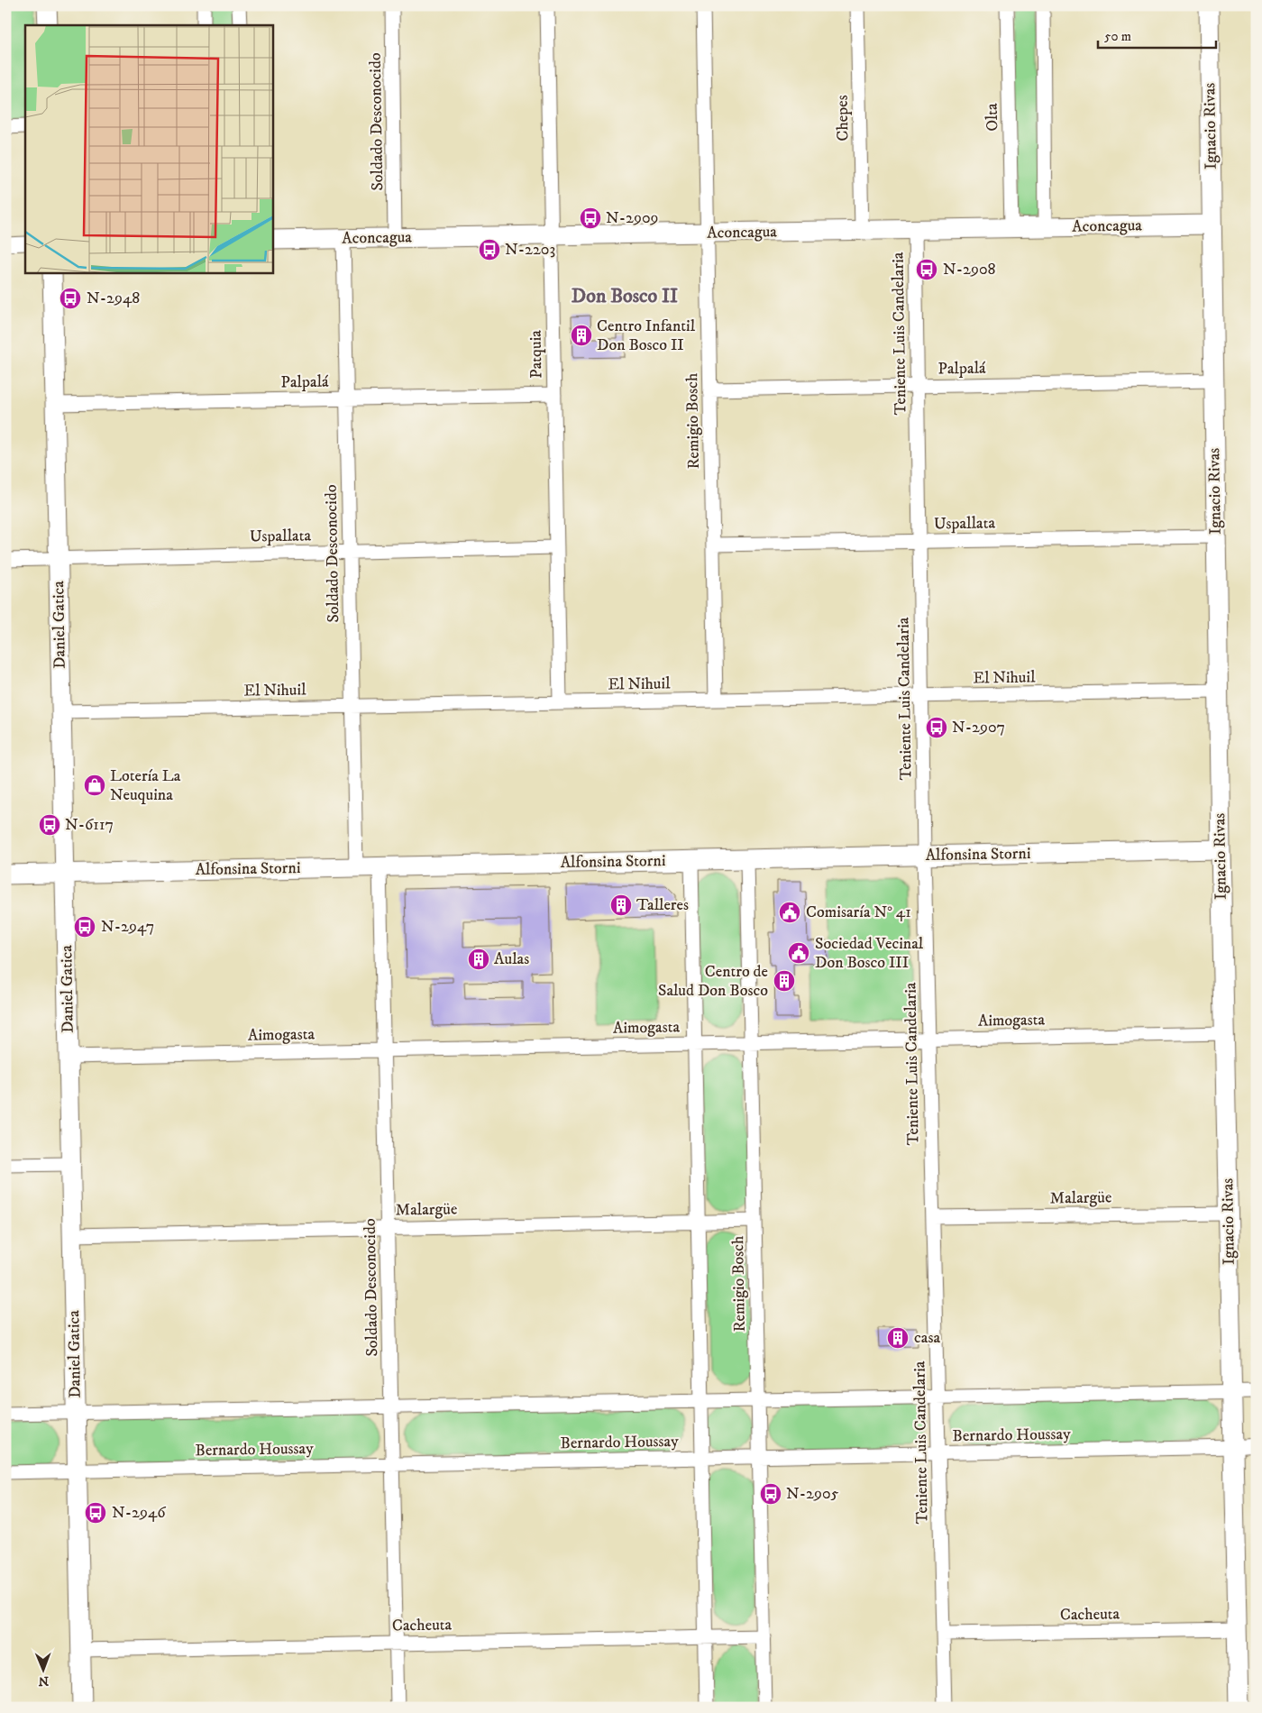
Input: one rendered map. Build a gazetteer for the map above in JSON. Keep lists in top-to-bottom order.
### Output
{
  "streets": {
    "main road": [
      "Ignacio Rivas",
      "Aconcagua",
      "Daniel Gatica",
      "Alfonsina Storni"
    ],
    "street": [
      "Olta",
      "Chepes",
      "Soldado Desconocido",
      "Teniente Luis Candelaria",
      "Patquia",
      "Palpalá",
      "Remigio Bosch",
      "Uspallata",
      "El Nihuil",
      "Aimogasta",
      "Malargüe",
      "Bernardo Houssay",
      "Cacheuta"
    ]
  },
  "crossings": [
    ["Olta", "Aconcagua"],
    ["Chepes", "Aconcagua"],
    ["Soldado Desconocido", "Aconcagua"],
    ["Soldado Desconocido", "Palpalá"],
    ["Soldado Desconocido", "Uspallata"],
    ["Soldado Desconocido", "El Nihuil"],
    ["Soldado Desconocido", "Alfonsina Storni"],
    ["Soldado Desconocido", "Aimogasta"],
    ["Soldado Desconocido", "Malargüe"],
    ["Soldado Desconocido", "Bernardo Houssay"],
    ["Soldado Desconocido", "Cacheuta"],
    ["Ignacio Rivas", "Aconcagua"],
    ["Ignacio Rivas", "Palpalá"],
    ["Ignacio Rivas", "Uspallata"],
    ["Ignacio Rivas", "El Nihuil"],
    ["Ignacio Rivas", "Alfonsina Storni"],
    ["Ignacio Rivas", "Aimogasta"],
    ["Ignacio Rivas", "Malargüe"],
    ["Ignacio Rivas", "Bernardo Houssay"],
    ["Ignacio Rivas", "Cacheuta"],
    ["Aconcagua", "Teniente Luis Candelaria"],
    ["Aconcagua", "Patquia"],
    ["Aconcagua", "Remigio Bosch"],
    ["Teniente Luis Candelaria", "Palpalá"],
    ["Teniente Luis Candelaria", "Uspallata"],
    ["Teniente Luis Candelaria", "El Nihuil"],
    ["Teniente Luis Candelaria", "Alfonsina Storni"],
    ["Teniente Luis Candelaria", "Aimogasta"],
    ["Teniente Luis Candelaria", "Malargüe"],
    ["Teniente Luis Candelaria", "Bernardo Houssay"],
    ["Teniente Luis Candelaria", "Cacheuta"],
    ["Patquia", "Palpalá"],
    ["Patquia", "Uspallata"],
    ["Patquia", "El Nihuil"],
    ["Palpalá", "Remigio Bosch"],
    ["Palpalá", "Daniel Gatica"],
    ["Remigio Bosch", "Uspallata"],
    ["Remigio Bosch", "El Nihuil"],
    ["Remigio Bosch", "Alfonsina Storni"],
    ["Remigio Bosch", "Aimogasta"],
    ["Remigio Bosch", "Malargüe"],
    ["Remigio Bosch", "Bernardo Houssay"],
    ["Remigio Bosch", "Cacheuta"],
    ["Uspallata", "Daniel Gatica"],
    ["Daniel Gatica", "El Nihuil"],
    ["Daniel Gatica", "Alfonsina Storni"],
    ["Daniel Gatica", "Aimogasta"],
    ["Daniel Gatica", "Malargüe"],
    ["Daniel Gatica", "Bernardo Houssay"],
    ["Daniel Gatica", "Cacheuta"]
  ],
  "districts": ["Don Bosco II"],
  "places": {
    "bus stop": [
      "N-2909",
      "N-2203",
      "N-2908",
      "N-2948",
      "N-2907",
      "N-6117",
      "N-2947",
      "N-2905",
      "N-2946"
    ],
    "building": [
      "Centro Infantil Don Bosco II",
      "Talleres",
      "Aulas",
      "Centro de Salud Don Bosco",
      "casa"
    ],
    "shop": ["Lotería La Neuquina"],
    "public building": ["Comisaría N° 41", "Sociedad Vecinal Don Bosco III"]
  },
  "scale_bar": "50 m",
  "north": "bottom"
}
